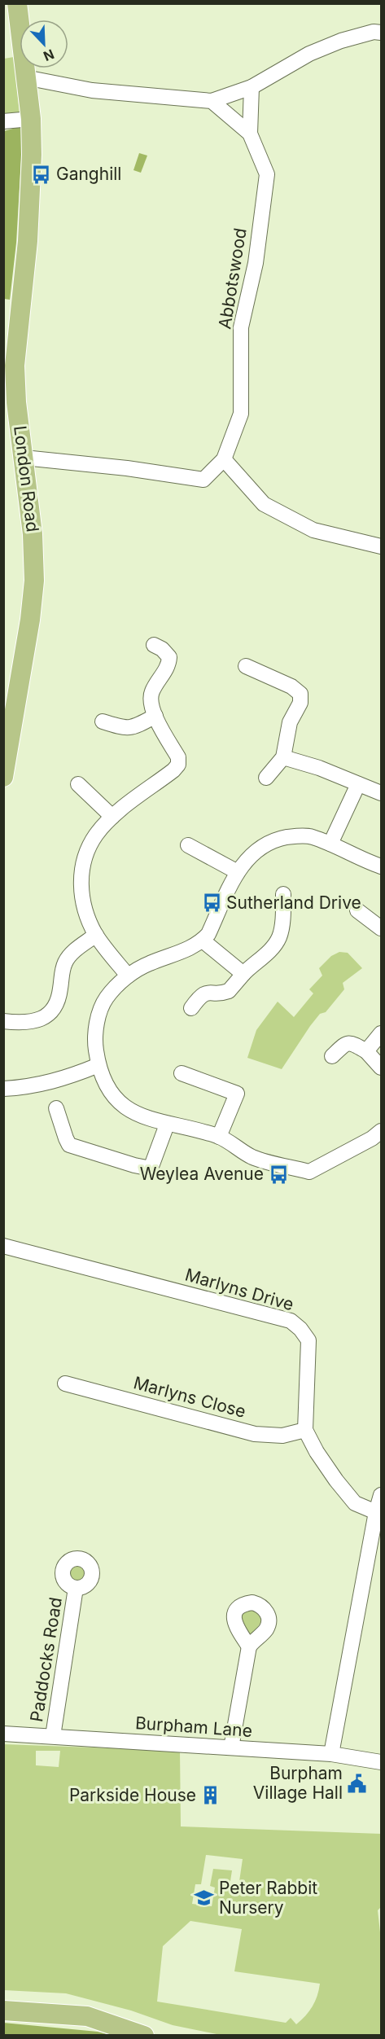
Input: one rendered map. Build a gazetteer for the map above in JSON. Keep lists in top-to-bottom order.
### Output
{
  "streets": {
    "main road": ["London Road"],
    "street": [
      "Abbotswood",
      "Marlyns Drive",
      "Marlyns Close",
      "Paddocks Road",
      "Burpham Lane"
    ]
  },
  "crossings": [
    ["Abbotswood", "London Road"],
    ["Marlyns Drive", "Marlyns Close"],
    ["Paddocks Road", "Burpham Lane"]
  ],
  "places": {
    "bus stop": ["Ganghill", "Sutherland Drive", "Weylea Avenue"],
    "public building": ["Burpham Village Hall"],
    "building": ["Parkside House"],
    "school or university": ["Peter Rabbit Nursery"]
  },
  "north": "bottom right"
}
